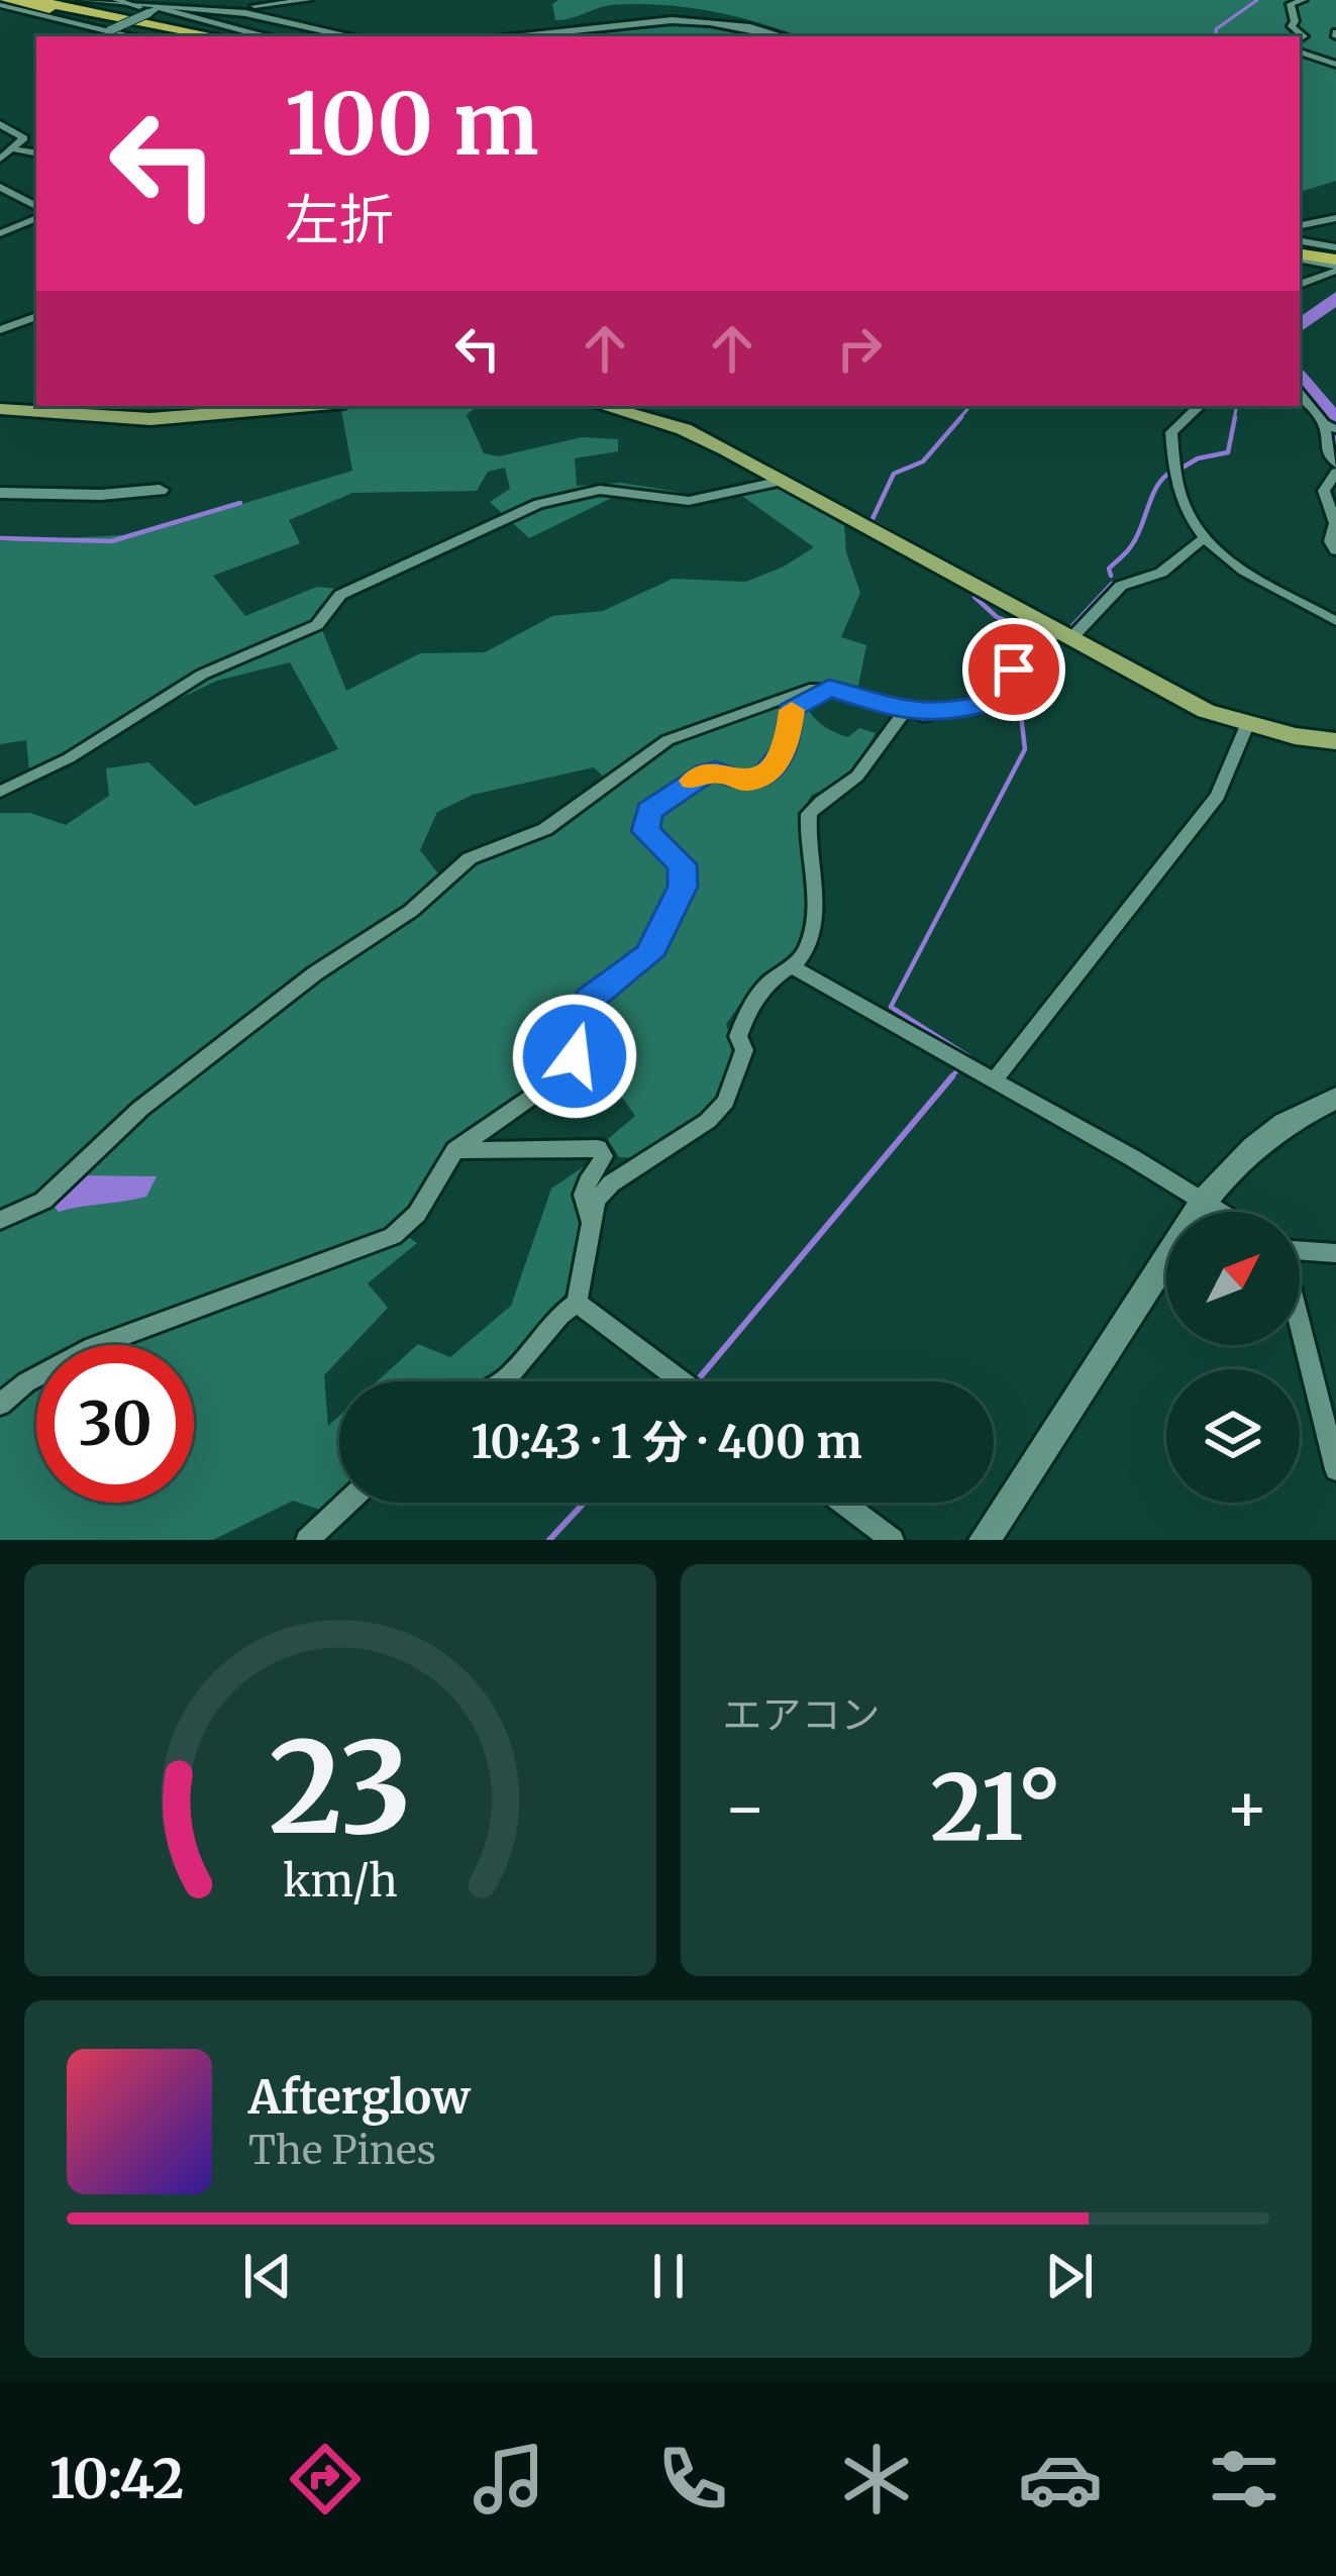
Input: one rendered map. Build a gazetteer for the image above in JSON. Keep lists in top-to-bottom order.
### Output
{
  "north": "top right",
  "page": {
    "turn": ["100 m", "左折"],
    "limit": "30",
    "trip": "10:43 · 1 分 · 400 m",
    "tile": "エアコン",
    "heat": ["−", "21°", "+"],
    "song": ["Afterglow", "The Pines"],
    "tabs": "10:42",
    "gauge": ["23", "km/h"]
  }
}
